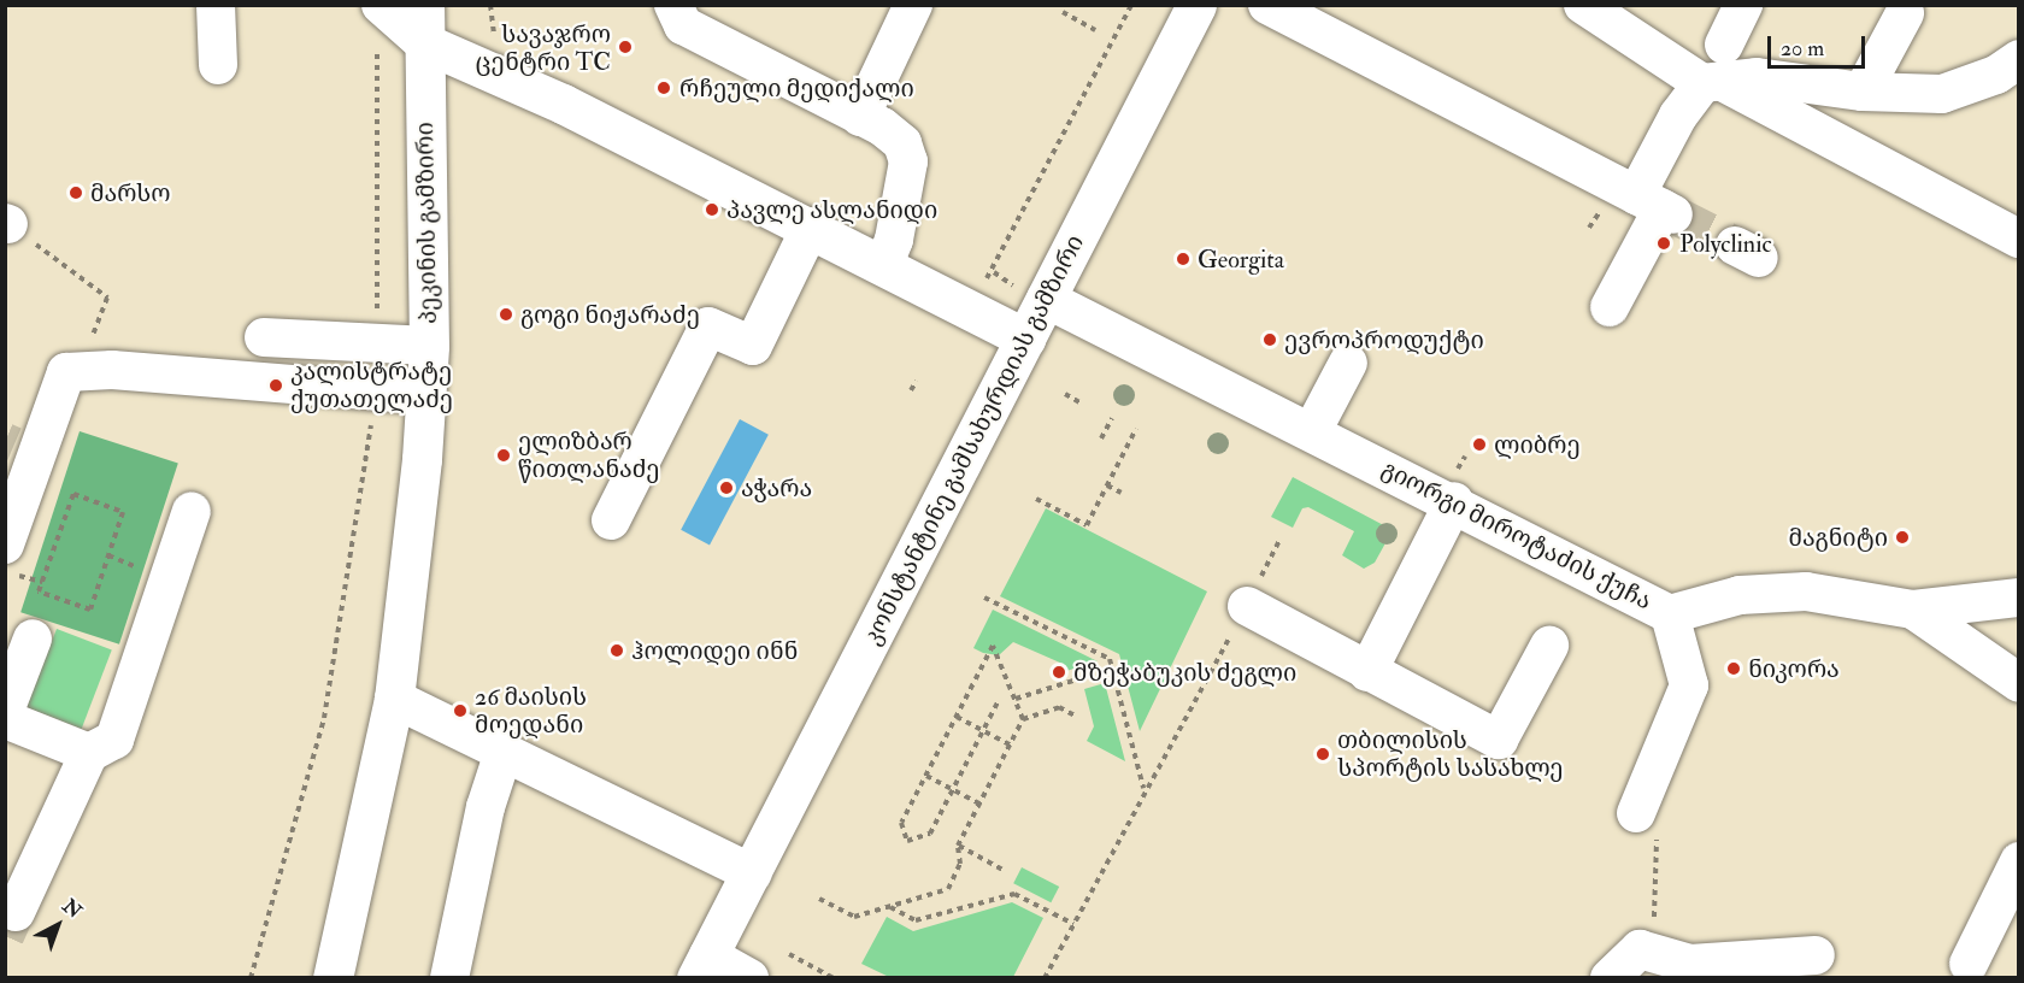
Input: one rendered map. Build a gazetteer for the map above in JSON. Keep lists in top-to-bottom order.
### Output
{
  "streets": {
    "main road": ["პეკინის გამზირი", "კონსტანტინე გამსახურდიას გამზირი"],
    "street": ["გიორგი მიროტაძის ქუჩა"]
  },
  "crossings": [
    ["კონსტანტინე გამსახურდიას გამზირი", "გიორგი მიროტაძის ქუჩა"]
  ],
  "places": [
    "სავაჯრო ცენტრი TC",
    "რჩეული მედიქალი",
    "მარსო",
    "პავლე ასლანიდი",
    "Polyclinic",
    "Georgita",
    "გოგი ნიჟარაძე",
    "ევროპროდუქტი",
    "კალისტრატე ქუთათელაძე",
    "ლიბრე",
    "ელიზბარ წითლანაძე",
    "აჭარა",
    "მაგნიტი",
    "ჰოლიდეი ინნ",
    "ნიკორა",
    "მზეჭაბუკის ძეგლი",
    "26 მაისის მოედანი",
    "თბილისის სპორტის სასახლე"
  ],
  "scale_bar": "20 m",
  "north": "top right"
}
